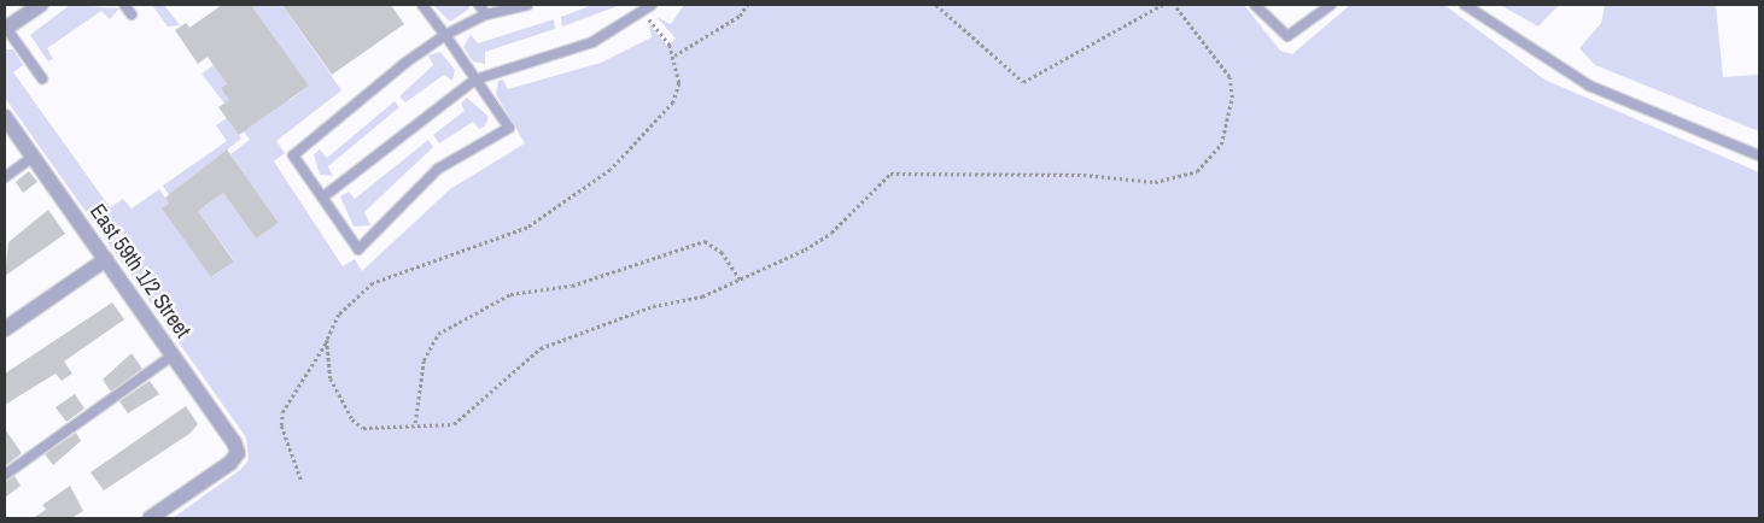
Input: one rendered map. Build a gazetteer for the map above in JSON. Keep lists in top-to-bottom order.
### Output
{
  "streets": {
    "street": ["East 59th 1/2 Street"]
  }
}
